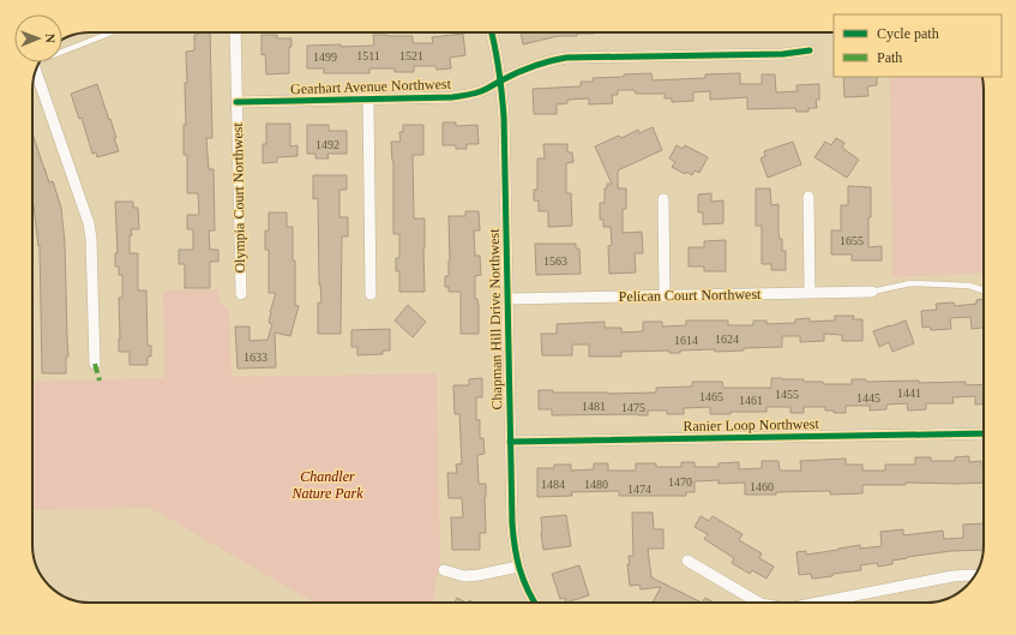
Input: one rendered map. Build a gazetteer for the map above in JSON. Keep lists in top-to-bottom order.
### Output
{
  "streets": {
    "street": [
      "Gearhart Avenue Northwest",
      "Olympia Court Northwest",
      "Pelican Court Northwest",
      "Chapman Hill Drive Northwest",
      "Ranier Loop Northwest"
    ]
  },
  "crossings": [
    ["Gearhart Avenue Northwest", "Olympia Court Northwest"],
    ["Gearhart Avenue Northwest", "Chapman Hill Drive Northwest"],
    ["Pelican Court Northwest", "Chapman Hill Drive Northwest"],
    ["Chapman Hill Drive Northwest", "Ranier Loop Northwest"]
  ],
  "parks": ["Chandler Nature Park"],
  "house_numbers": [
    "1511",
    "1521",
    "1499",
    "1492",
    "1655",
    "1563",
    "1624",
    "1614",
    "1633",
    "1441",
    "1455",
    "1465",
    "1445",
    "1461",
    "1481",
    "1475",
    "1470",
    "1484",
    "1480",
    "1460",
    "1474"
  ],
  "legend": ["Cycle path", "Path"],
  "north": "right"
}
